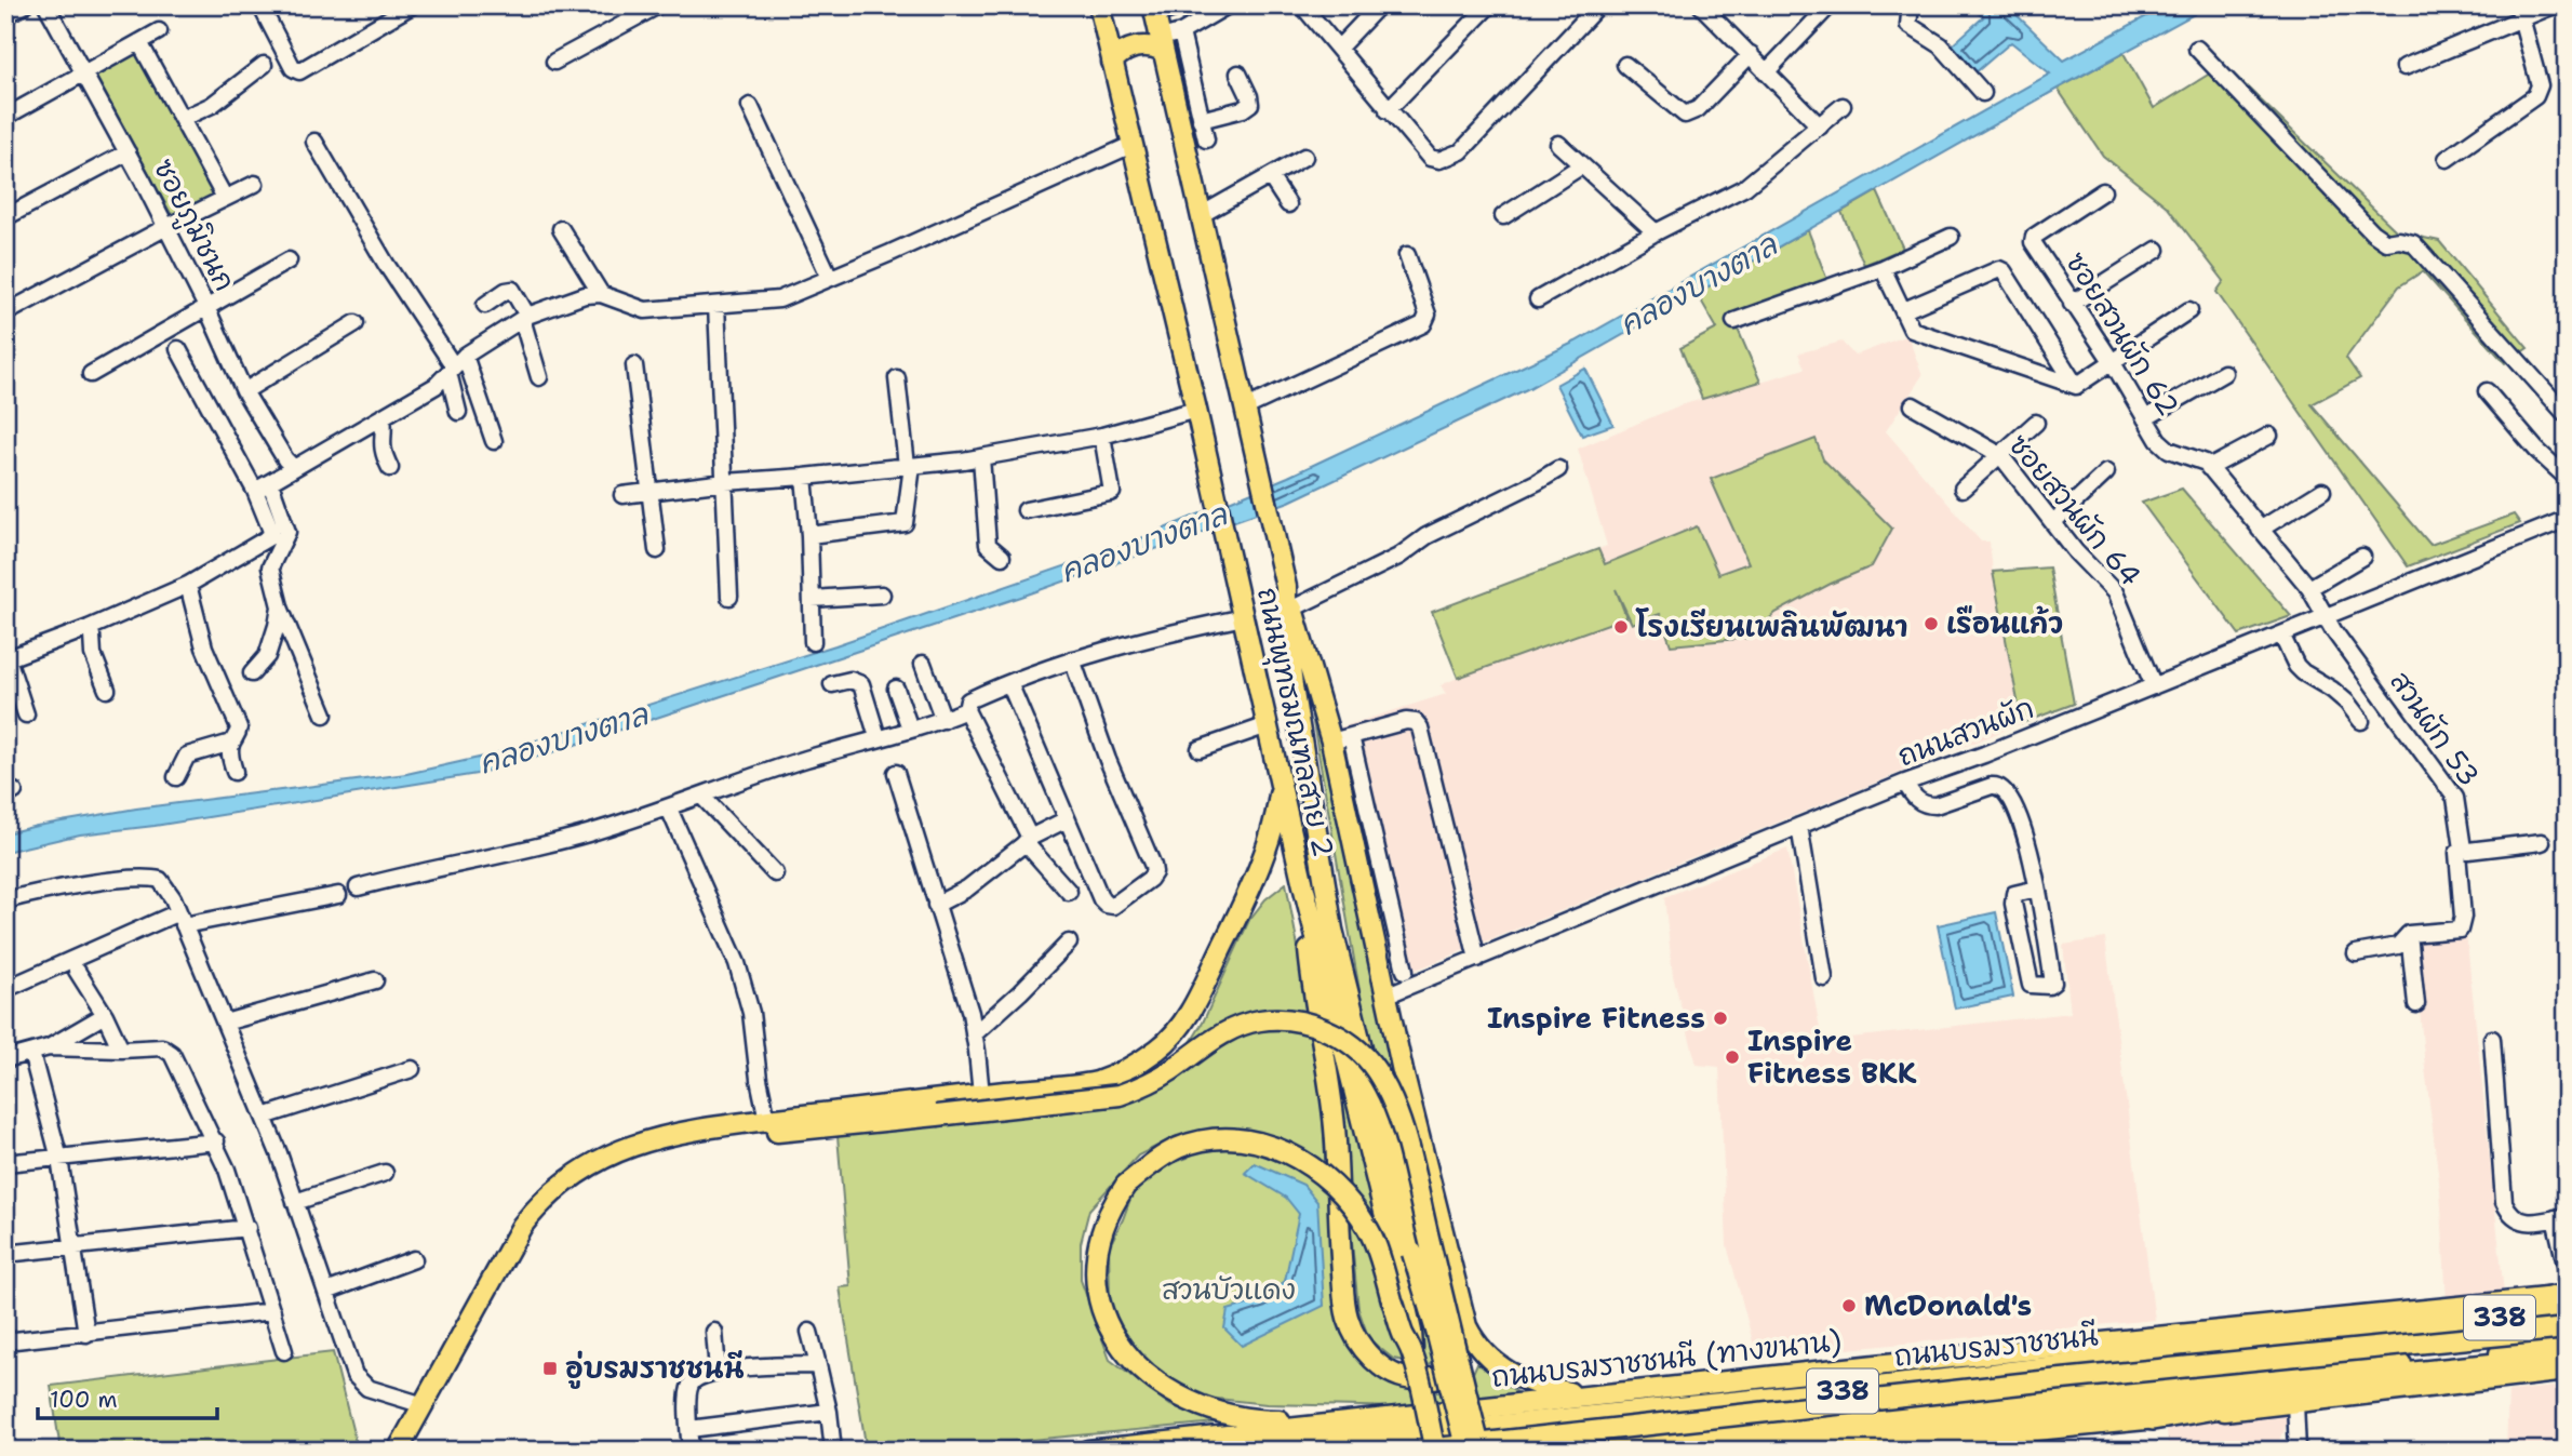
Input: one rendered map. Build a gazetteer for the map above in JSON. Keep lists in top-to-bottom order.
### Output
{
  "streets": {
    "highway": ["338", "ถนนบรมราชชนนี"],
    "main road": ["ถนนพุทธมณฑลสาย 2", "ถนนบรมราชชนนี (ทางขนาน)"],
    "street": [
      "ซอยภูมิชนก",
      "ซอยสวนผัก 62",
      "ซอยสวนผัก 64",
      "สวนผัก 53",
      "ถนนสวนผัก"
    ]
  },
  "crossings": [
    ["ซอยสวนผัก 62", "สวนผัก 53"],
    ["ซอยสวนผัก 62", "ถนนสวนผัก"],
    ["ซอยสวนผัก 64", "ถนนสวนผัก"],
    ["สวนผัก 53", "ถนนสวนผัก"],
    ["ถนนบรมราชชนนี", "ถนนบรมราชชนนี (ทางขนาน)"]
  ],
  "water": ["คลองบางตาล"],
  "parks": ["สวนบัวแดง"],
  "places": {
    "other": [
      "เรือนแก้ว",
      "โรงเรียนเพลินพัฒนา",
      "Inspire Fitness",
      "Inspire Fitness BKK",
      "McDonald's"
    ],
    "transit": ["อู่บรมราชชนนี"]
  },
  "scale_bar": "100 m"
}
